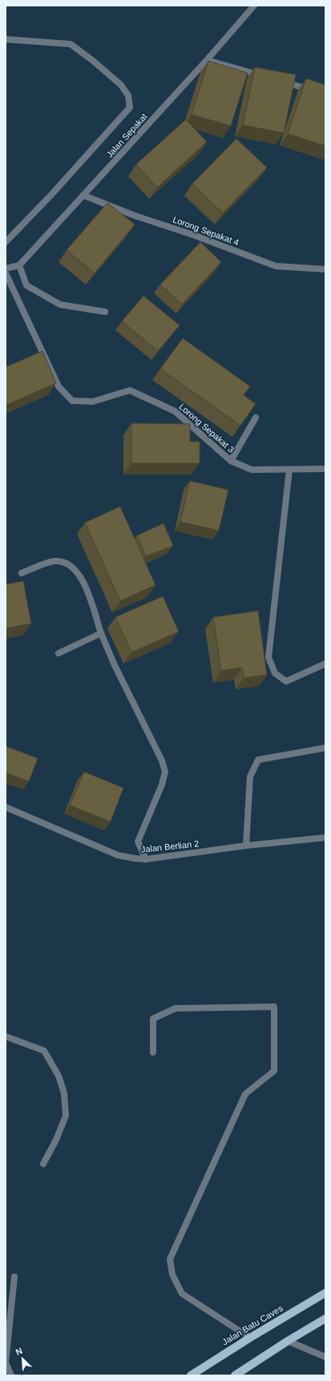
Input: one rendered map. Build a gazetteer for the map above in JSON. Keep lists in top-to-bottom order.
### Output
{
  "streets": {
    "main road": ["Jalan Batu Caves"],
    "street": [
      "Jalan Sepakat",
      "Lorong Sepakat 4",
      "Lorong Sepakat 3",
      "Jalan Berlian 2"
    ]
  },
  "crossings": [
    ["Jalan Sepakat", "Lorong Sepakat 4"]
  ],
  "north": "top left"
}
